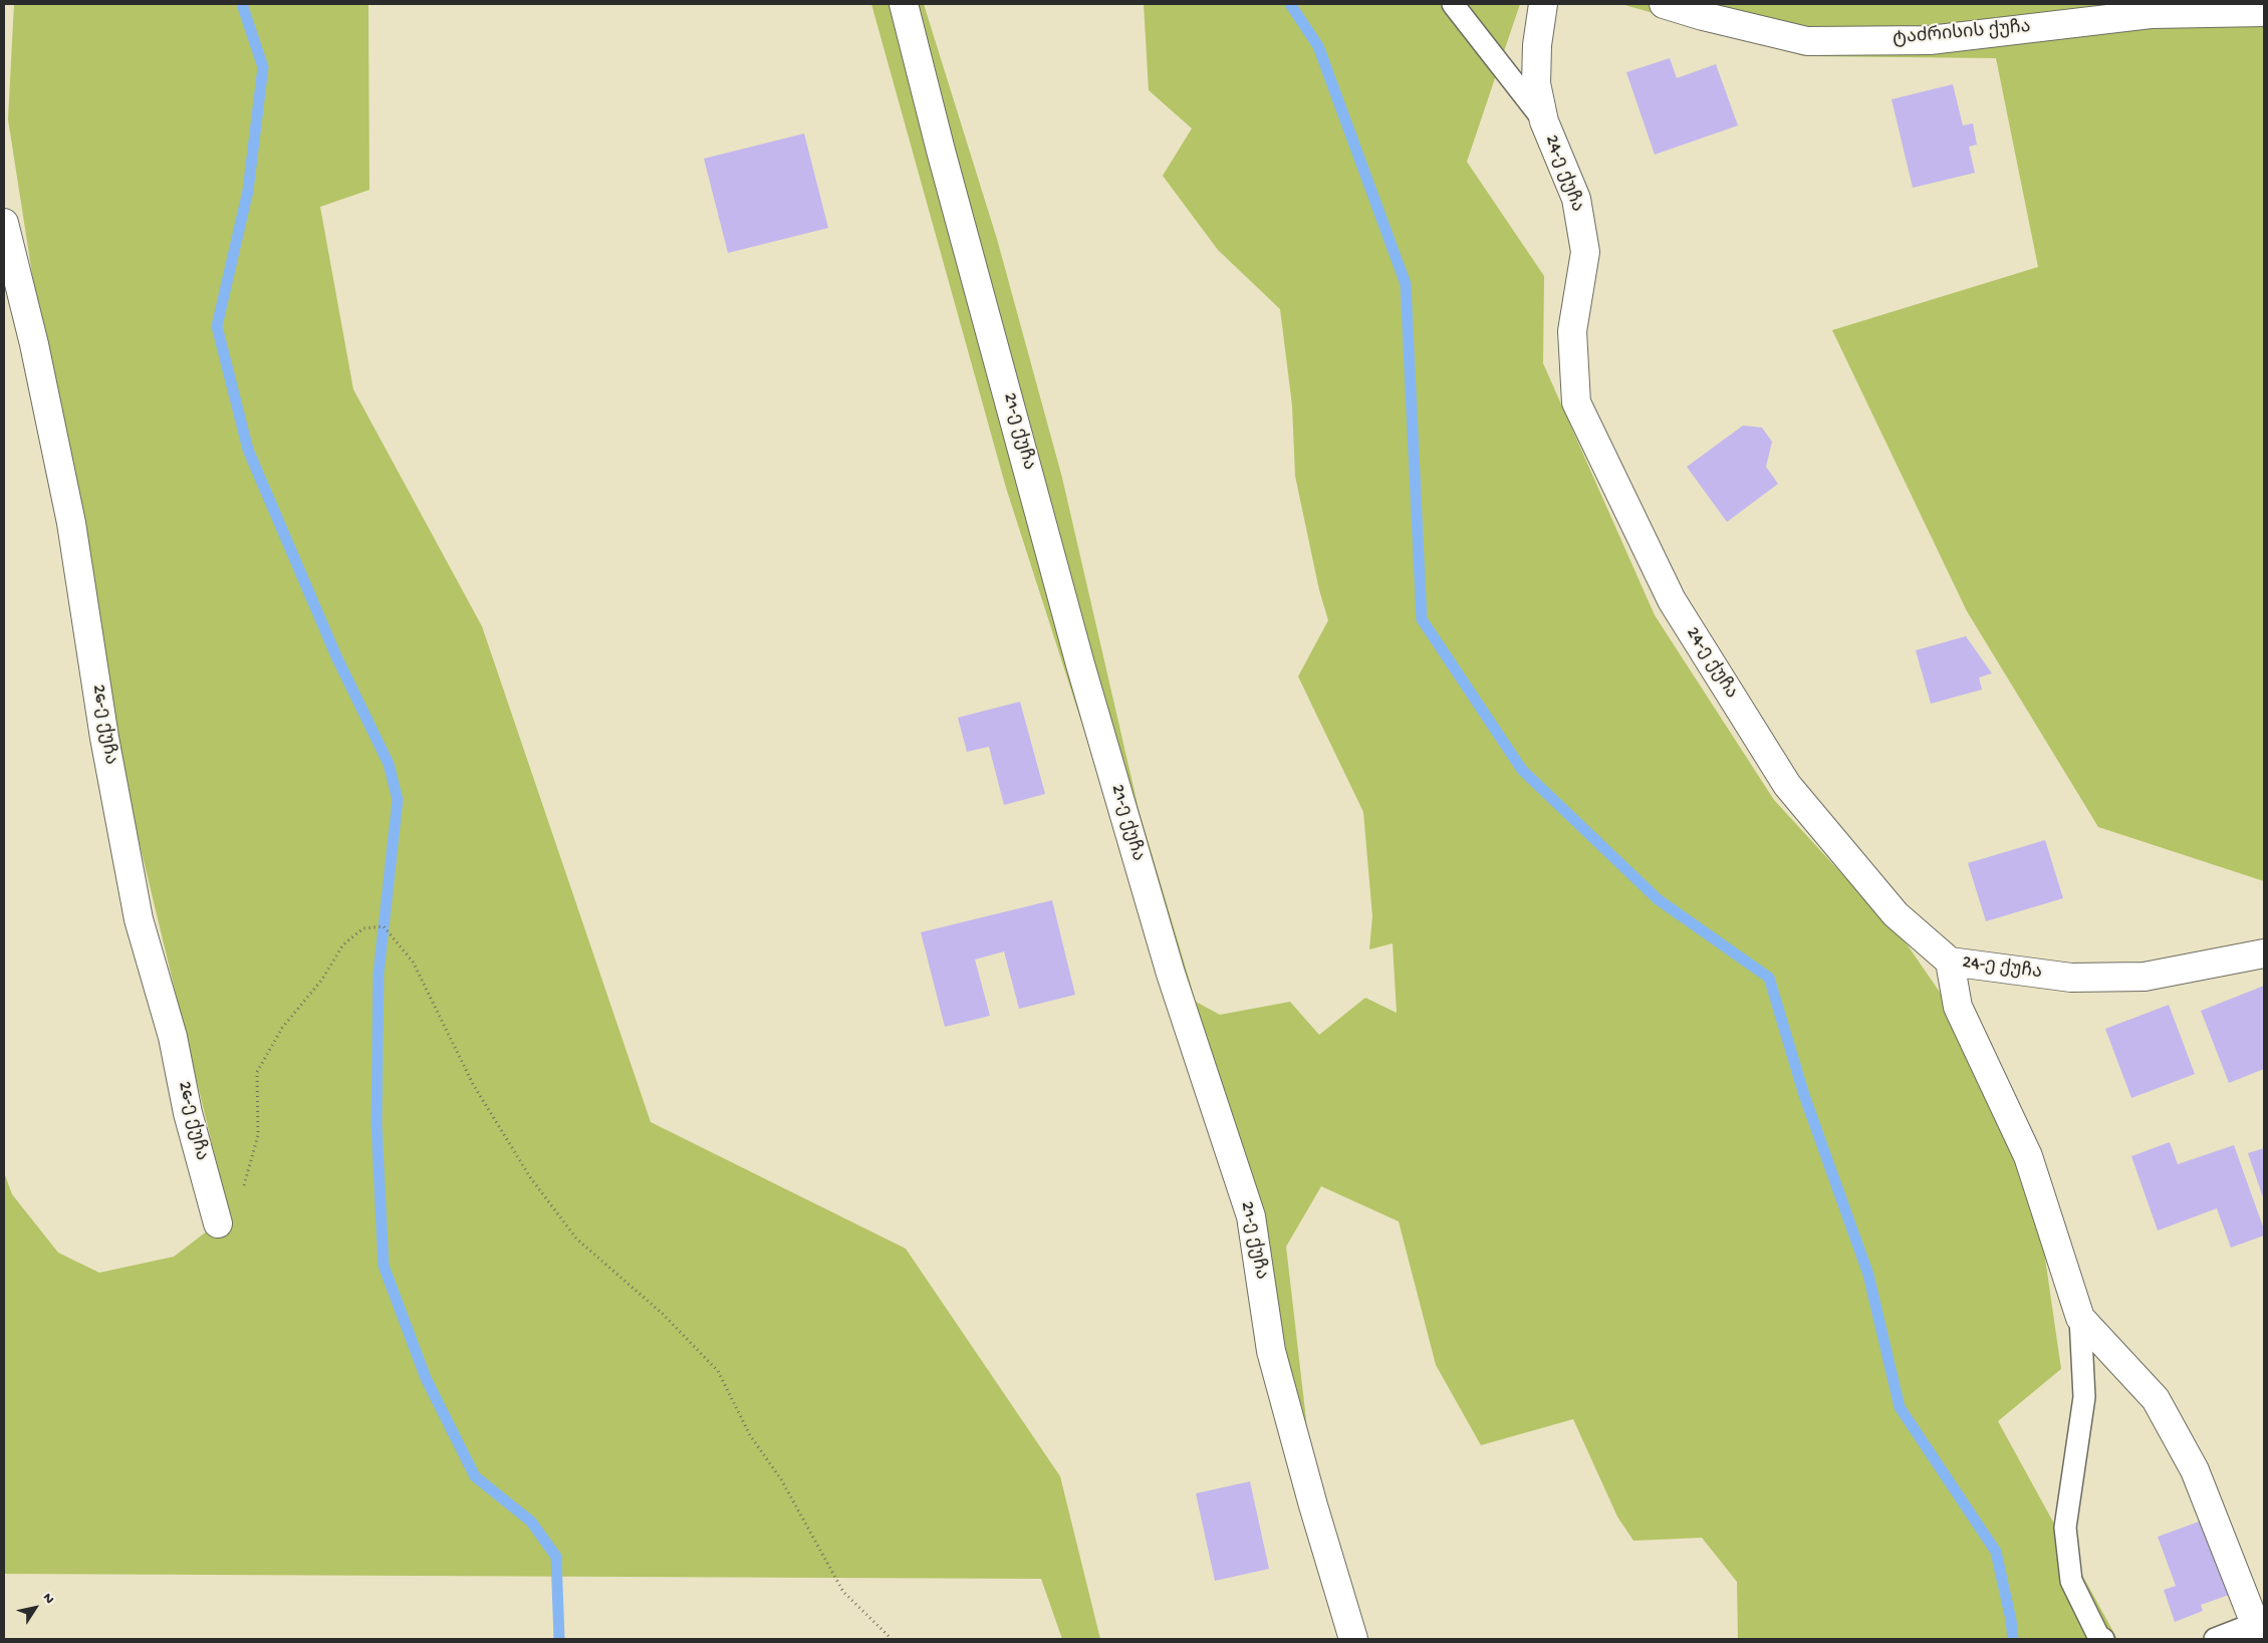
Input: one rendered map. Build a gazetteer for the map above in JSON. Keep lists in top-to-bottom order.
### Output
{
  "streets": {
    "street": [
      "ტაძრისის ქუჩა",
      "24-ე ქუჩა",
      "21-ე ქუჩა",
      "26-ე ქუჩა"
    ]
  },
  "north": "top right"
}
